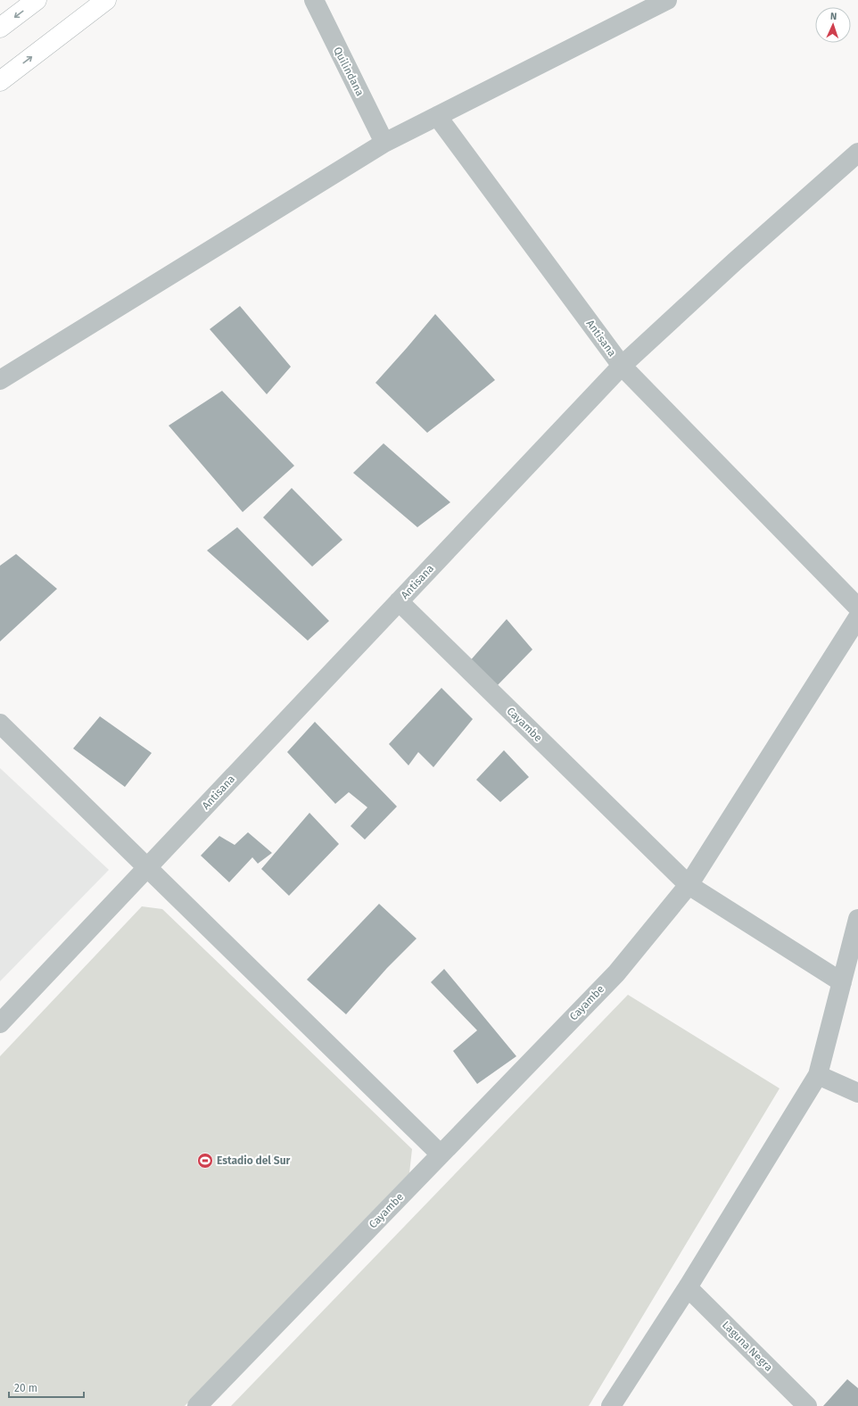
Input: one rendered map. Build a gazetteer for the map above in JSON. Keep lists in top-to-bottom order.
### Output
{
  "streets": {
    "street": [
      "Quilindana",
      "Antisana",
      "Cayambe",
      "Laguna Negra"
    ]
  },
  "crossings": [
    ["Antisana", "Cayambe"]
  ],
  "places": {
    "sports": ["Estadio del Sur"]
  },
  "scale_bar": "20 m",
  "north": "top"
}
